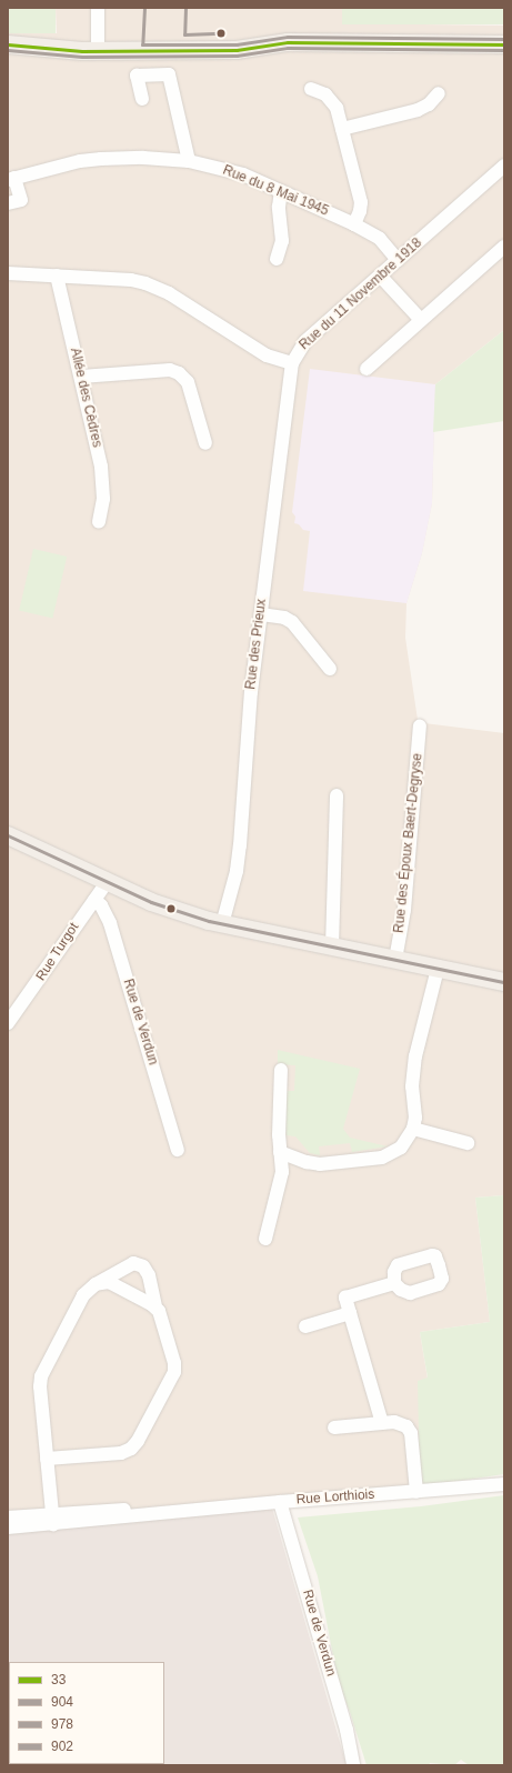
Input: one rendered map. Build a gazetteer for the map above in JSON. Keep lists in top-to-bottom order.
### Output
{
  "streets": {
    "street": [
      "Rue du 8 Mai 1945",
      "Rue du 11 Novembre 1918",
      "Allée des Cèdres",
      "Rue des Prieux",
      "Rue des Époux Baert-Degryse",
      "Rue Turgot",
      "Rue de Verdun",
      "Rue Lorthiois"
    ]
  },
  "crossings": [
    ["Rue du 8 Mai 1945", "Rue du 11 Novembre 1918"],
    ["Rue du 11 Novembre 1918", "Allée des Cèdres"],
    ["Rue du 11 Novembre 1918", "Rue des Prieux"],
    ["Rue Turgot", "Rue de Verdun"],
    ["Rue de Verdun", "Rue Lorthiois"]
  ],
  "lines": [
    "transit line 902",
    "transit line 33",
    "transit line 978",
    "transit line 904"
  ],
  "legend": [
    "33",
    "904",
    "978",
    "902"
  ]
}
